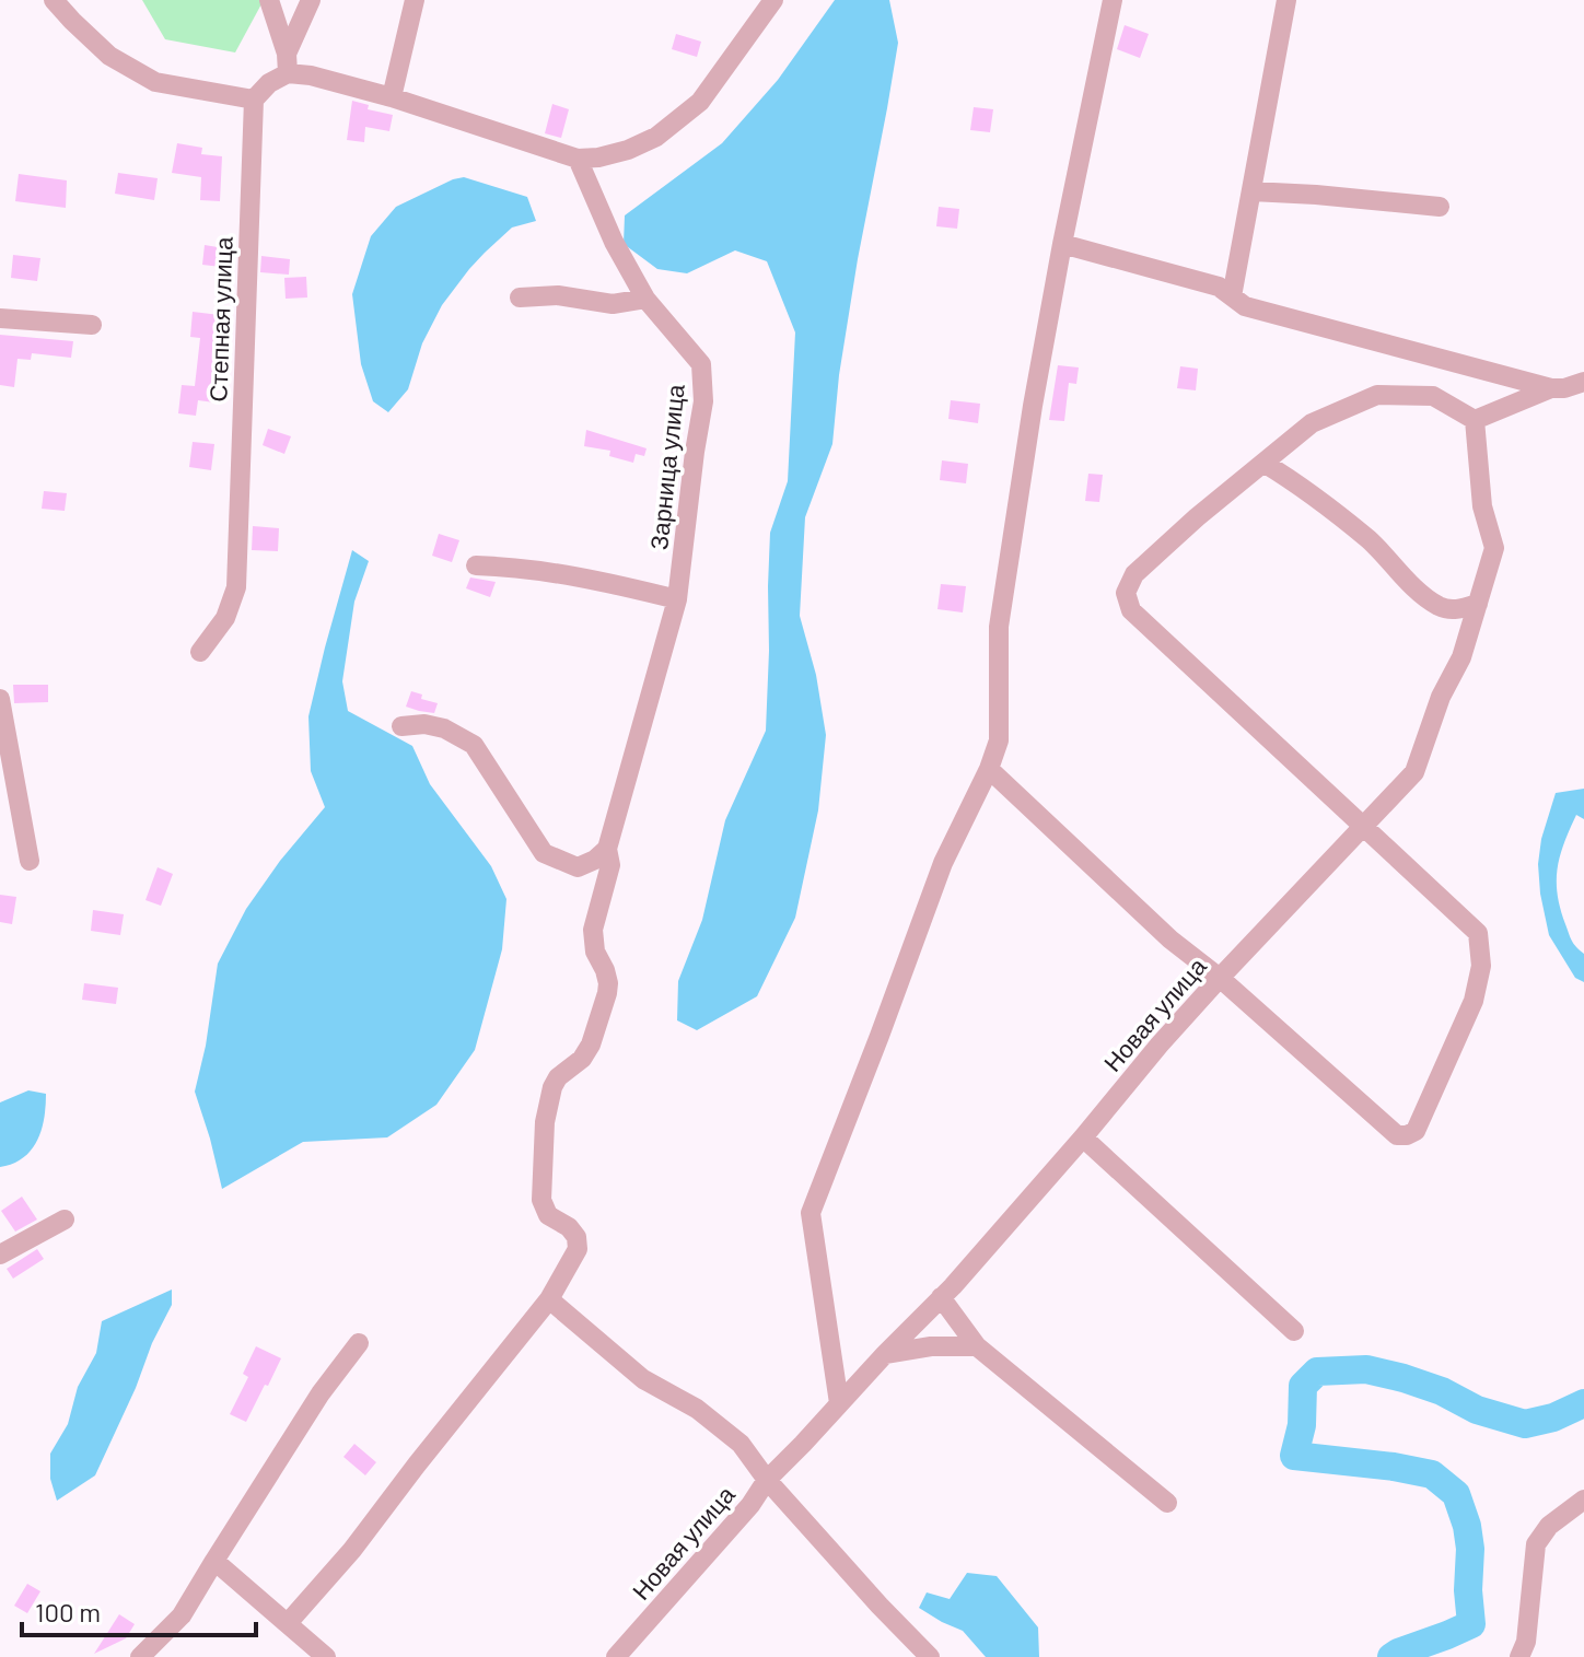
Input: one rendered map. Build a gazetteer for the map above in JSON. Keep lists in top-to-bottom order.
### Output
{
  "streets": {
    "street": ["Степная улица", "Зарница улица", "Новая улица"]
  },
  "scale_bar": "100 m"
}
